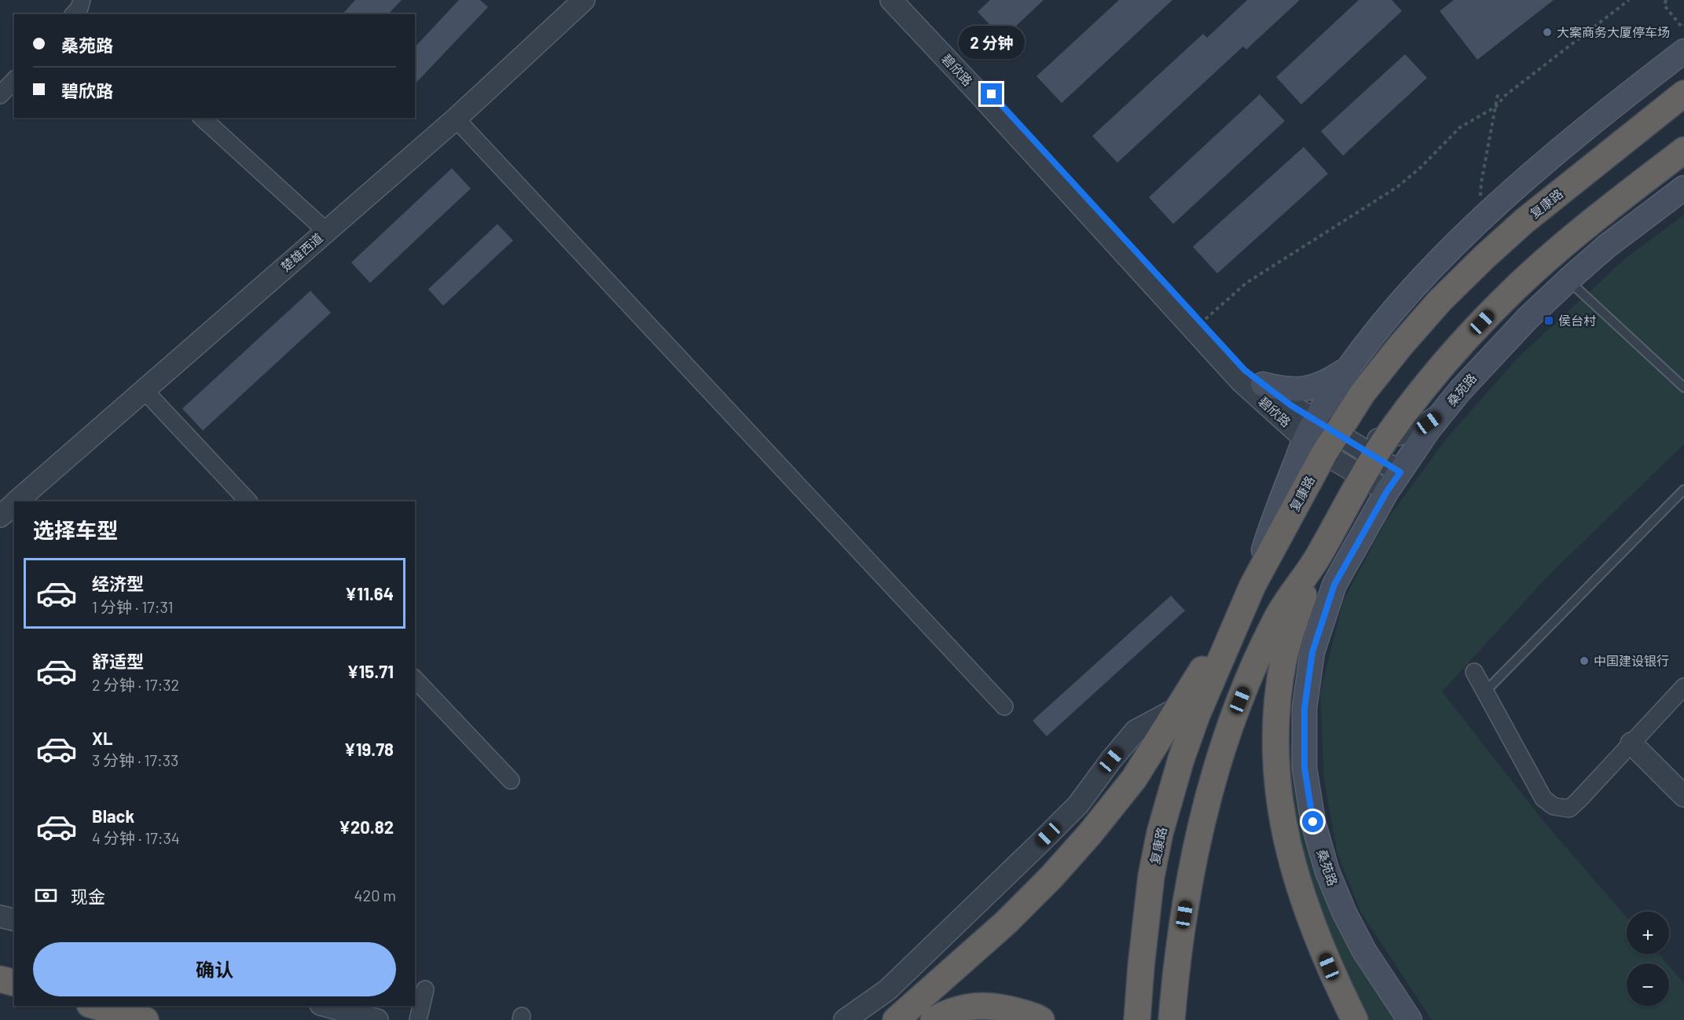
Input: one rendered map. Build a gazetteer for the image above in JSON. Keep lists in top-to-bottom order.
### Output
{
  "streets": {
    "highway": ["复康路"],
    "main road": ["桑苑路"],
    "street": ["碧欣路", "楚雄西道"]
  },
  "crossings": [
    ["碧欣路", "复康路"],
    ["碧欣路", "桑苑路"]
  ],
  "places": {
    "other": ["大案商务大厦停车场", "中国建设银行"],
    "transit": ["侯台村"]
  },
  "page": {
    "banner": ["桑苑路", "碧欣路"],
    "bubble": "2 分钟",
    "heading": "选择车型",
    "list": [
      {
        "name": "经济型",
        "note": "1 分钟 · 17:31",
        "value": "¥11.64"
      },
      {
        "name": "舒适型",
        "note": "2 分钟 · 17:32",
        "value": "¥15.71"
      },
      {
        "name": "XL",
        "note": "3 分钟 · 17:33",
        "value": "¥19.78"
      },
      {
        "name": "Black",
        "note": "4 分钟 · 17:34",
        "value": "¥20.82"
      }
    ],
    "pay": ["现金", "420 m"],
    "map_buttons": ["+", "−"],
    "buttons": "确认"
  }
}
